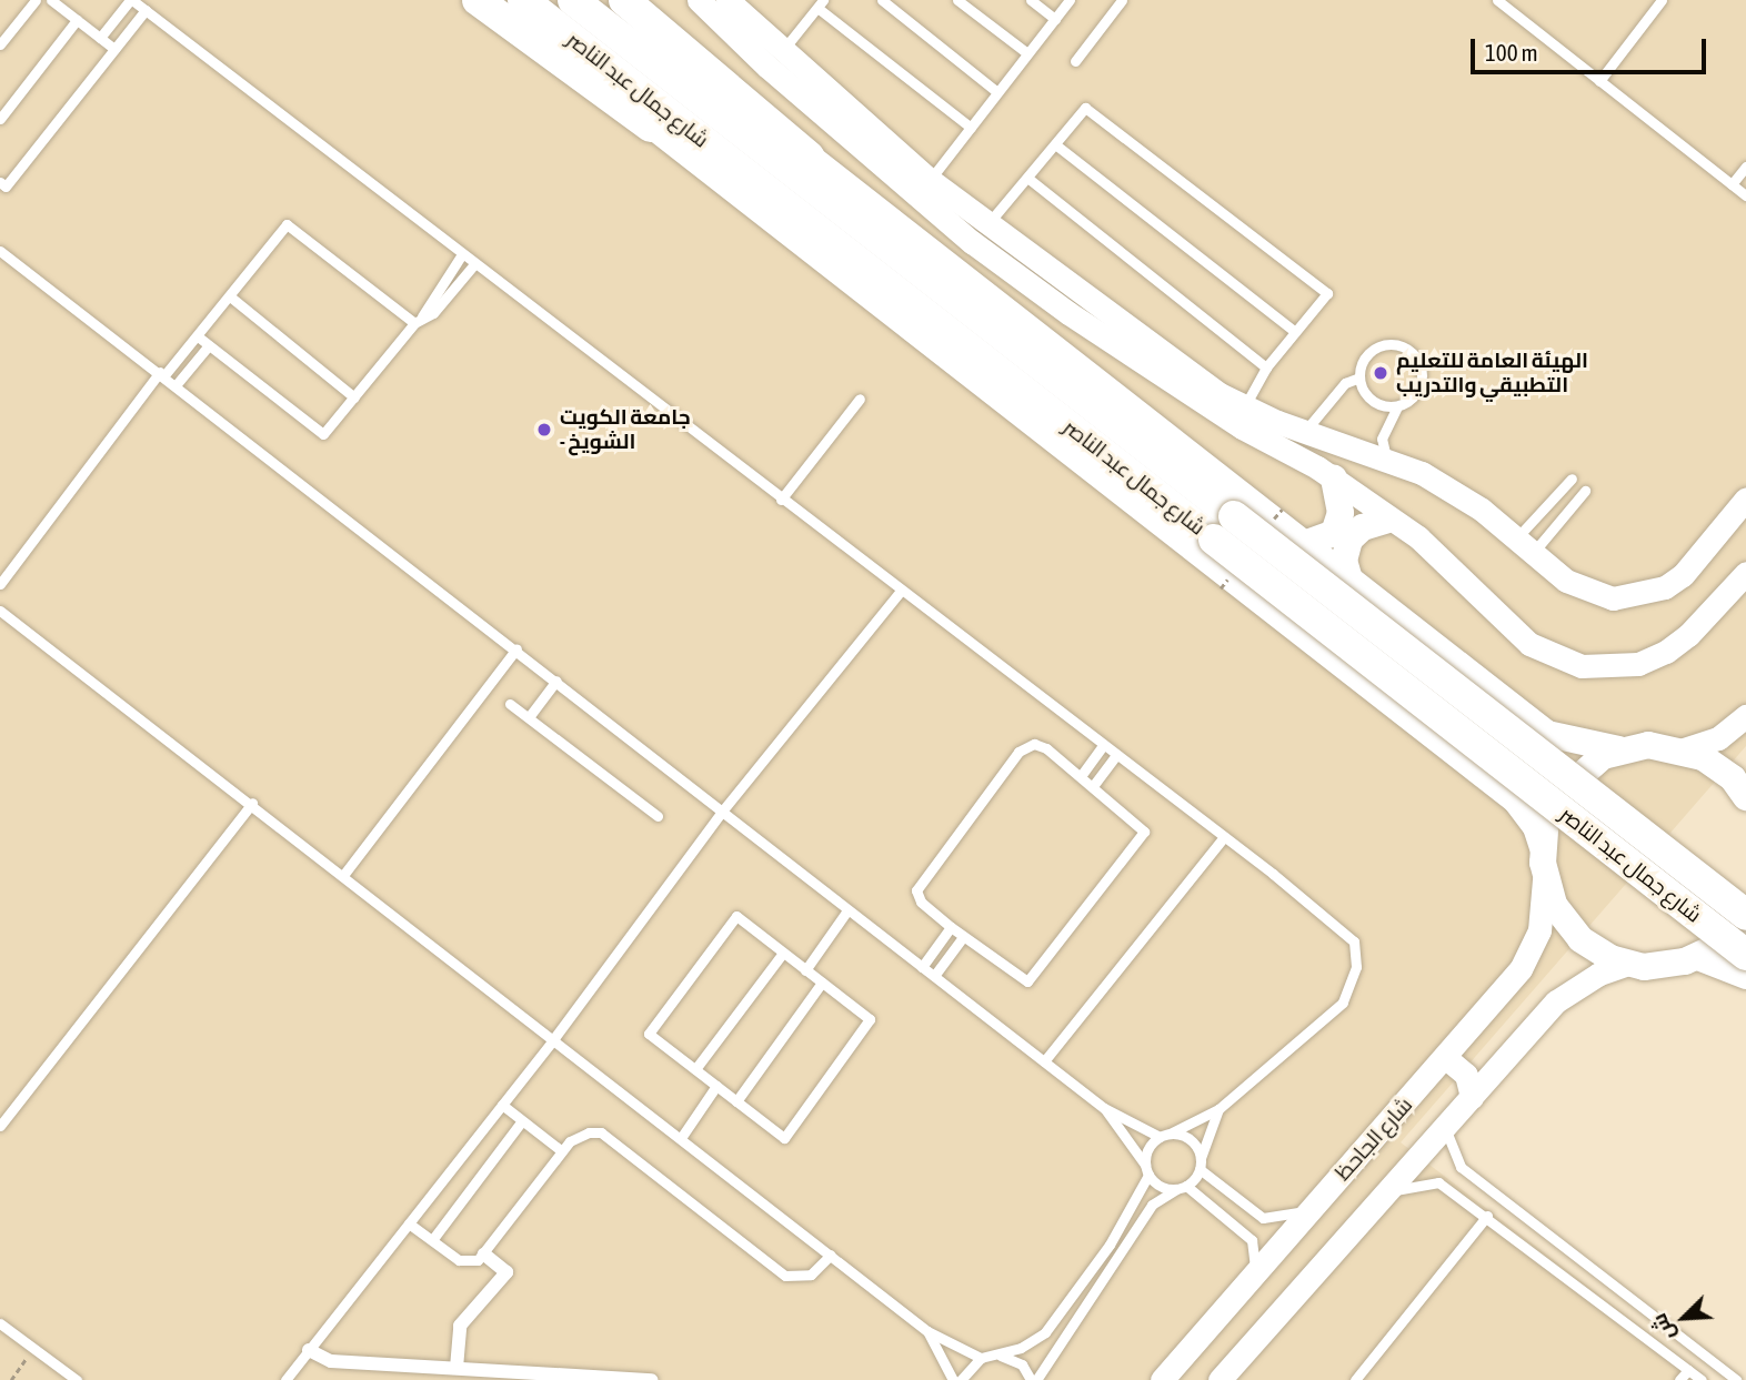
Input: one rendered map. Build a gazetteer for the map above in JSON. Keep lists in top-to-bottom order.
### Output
{
  "streets": {
    "highway": ["شارع جمال عبد الناصر"],
    "street": ["شارع الجاحظ"]
  },
  "places": ["الهيئة العامة للتعليم التطبيقي والتدريب", "جامعة الكويت - الشويخ"],
  "scale_bar": "100 m",
  "north": "bottom left"
}
